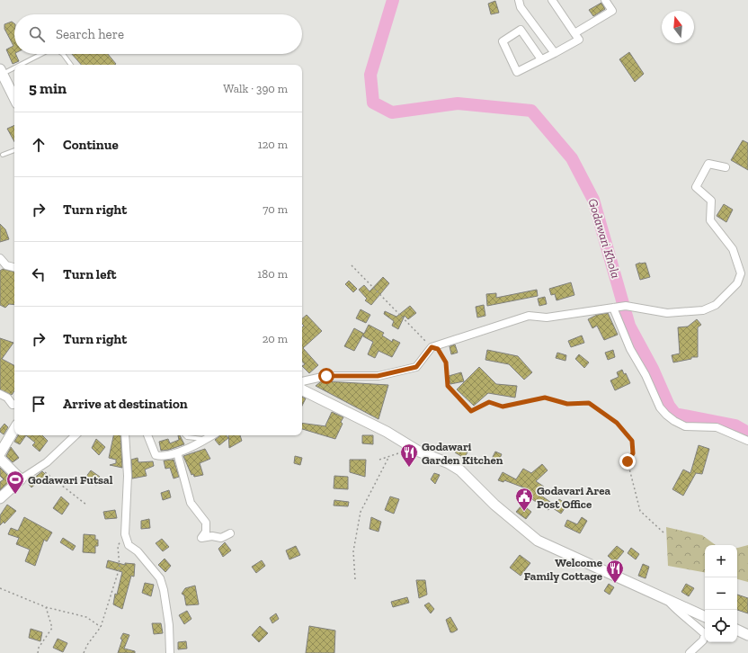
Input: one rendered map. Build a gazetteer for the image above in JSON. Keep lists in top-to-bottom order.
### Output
{
  "water": ["Godawari Khola"],
  "places": {
    "restaurant": ["Godawari Garden Kitchen", "Welcome Family Cottage"],
    "sports": ["Godawari Futsal"],
    "public building": ["Godavari Area Post Office"]
  },
  "north": "top",
  "page": {
    "search": "Search here",
    "heading": ["5 min", "Walk · 390 m"],
    "list": [
      ["Continue", "120 m"],
      ["Turn right", "70 m"],
      ["Turn left", "180 m"],
      ["Turn right", "20 m"],
      "Arrive at destination"
    ],
    "map_buttons": ["+", "−"]
  }
}
